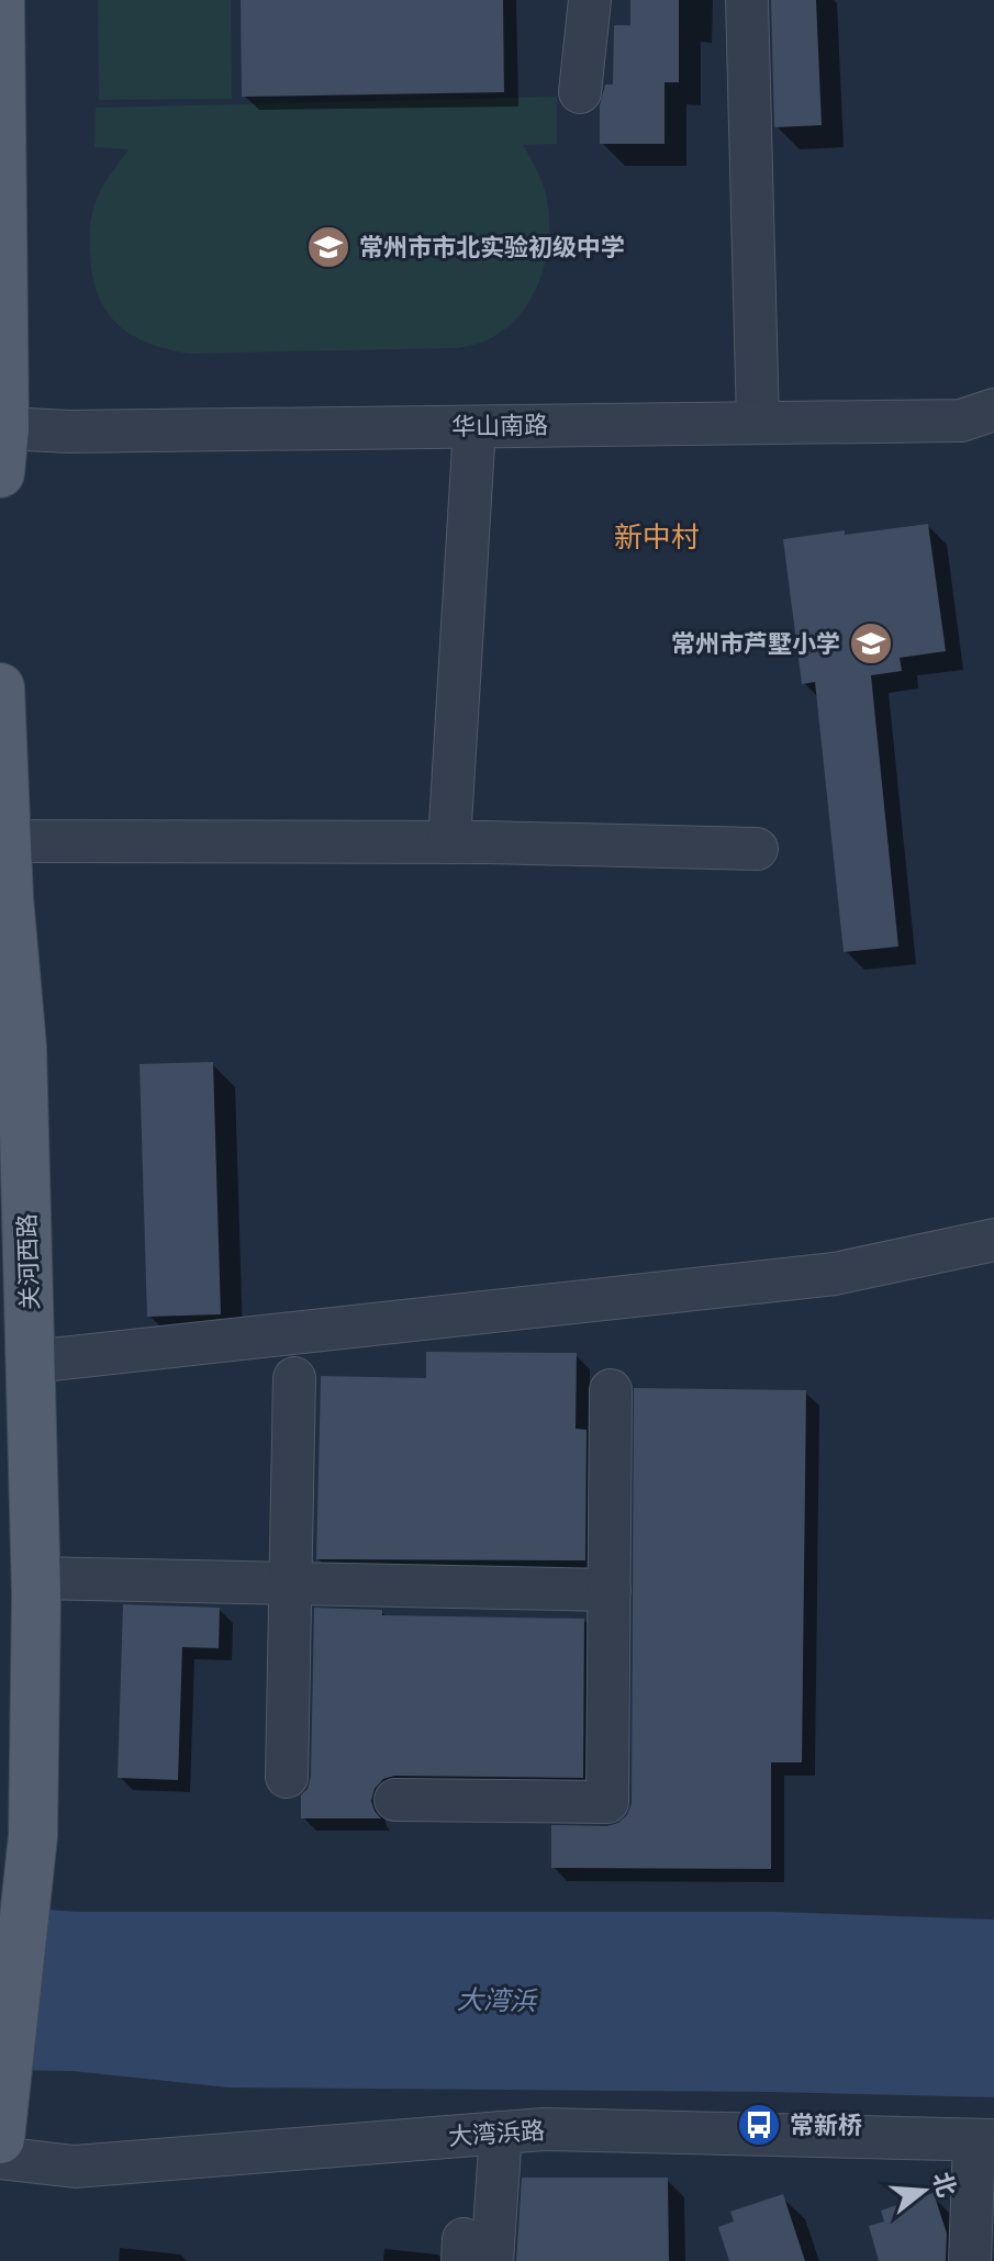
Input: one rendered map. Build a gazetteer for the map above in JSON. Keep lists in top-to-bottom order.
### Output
{
  "streets": {
    "main road": ["关河西路"],
    "street": ["华山南路", "大湾浜路"]
  },
  "crossings": [
    ["关河西路", "大湾浜路"]
  ],
  "districts": ["新中村"],
  "water": ["大湾浜"],
  "places": {
    "school or university": ["常州市市北实验初级中学", "常州市芦墅小学"],
    "bus stop": ["常新桥"]
  },
  "north": "right"
}
